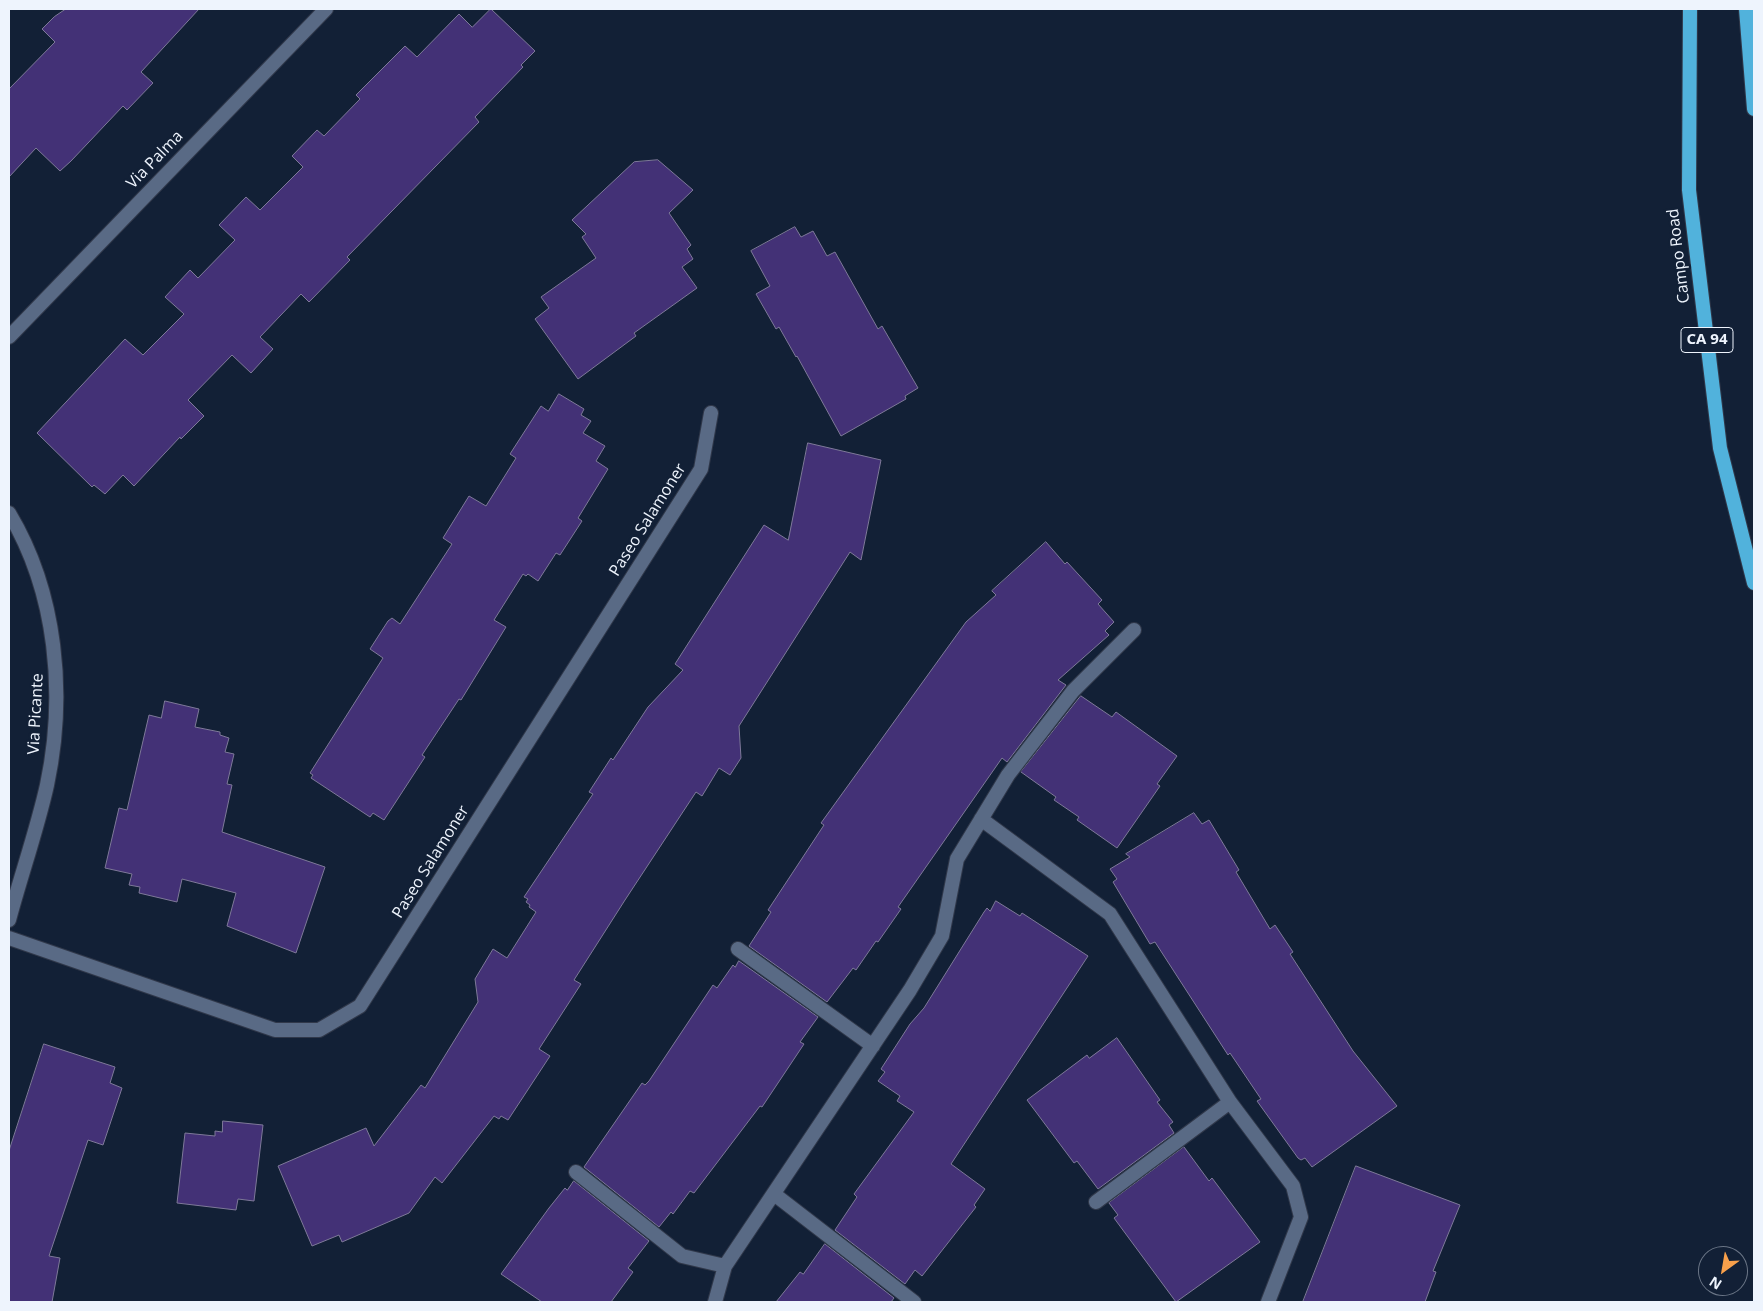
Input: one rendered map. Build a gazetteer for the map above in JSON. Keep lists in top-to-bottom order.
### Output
{
  "streets": {
    "highway": ["Campo Road", "CA 94"],
    "street": ["Via Palma", "Paseo Salamoner", "Via Picante"]
  },
  "north": "bottom left"
}
